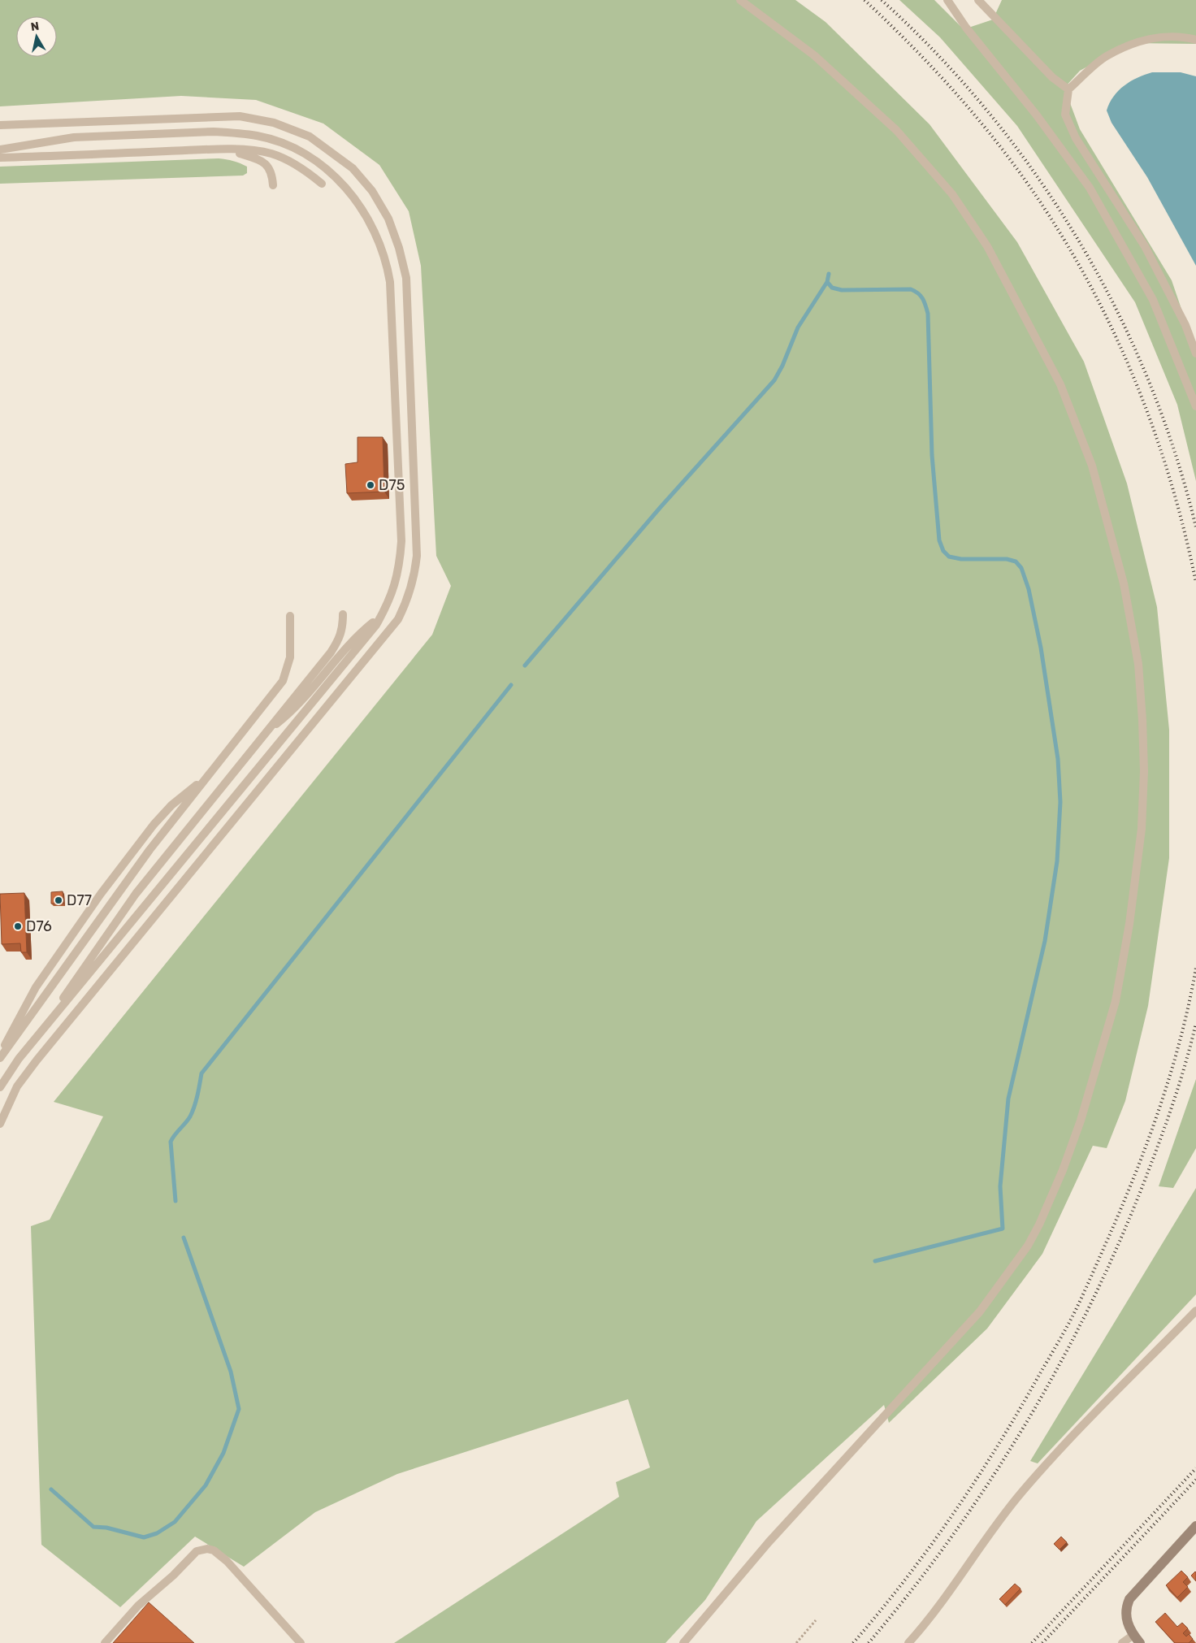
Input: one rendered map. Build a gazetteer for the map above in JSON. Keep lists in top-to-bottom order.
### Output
{
  "places": ["D75", "D77", "D76"],
  "north": "top"
}
